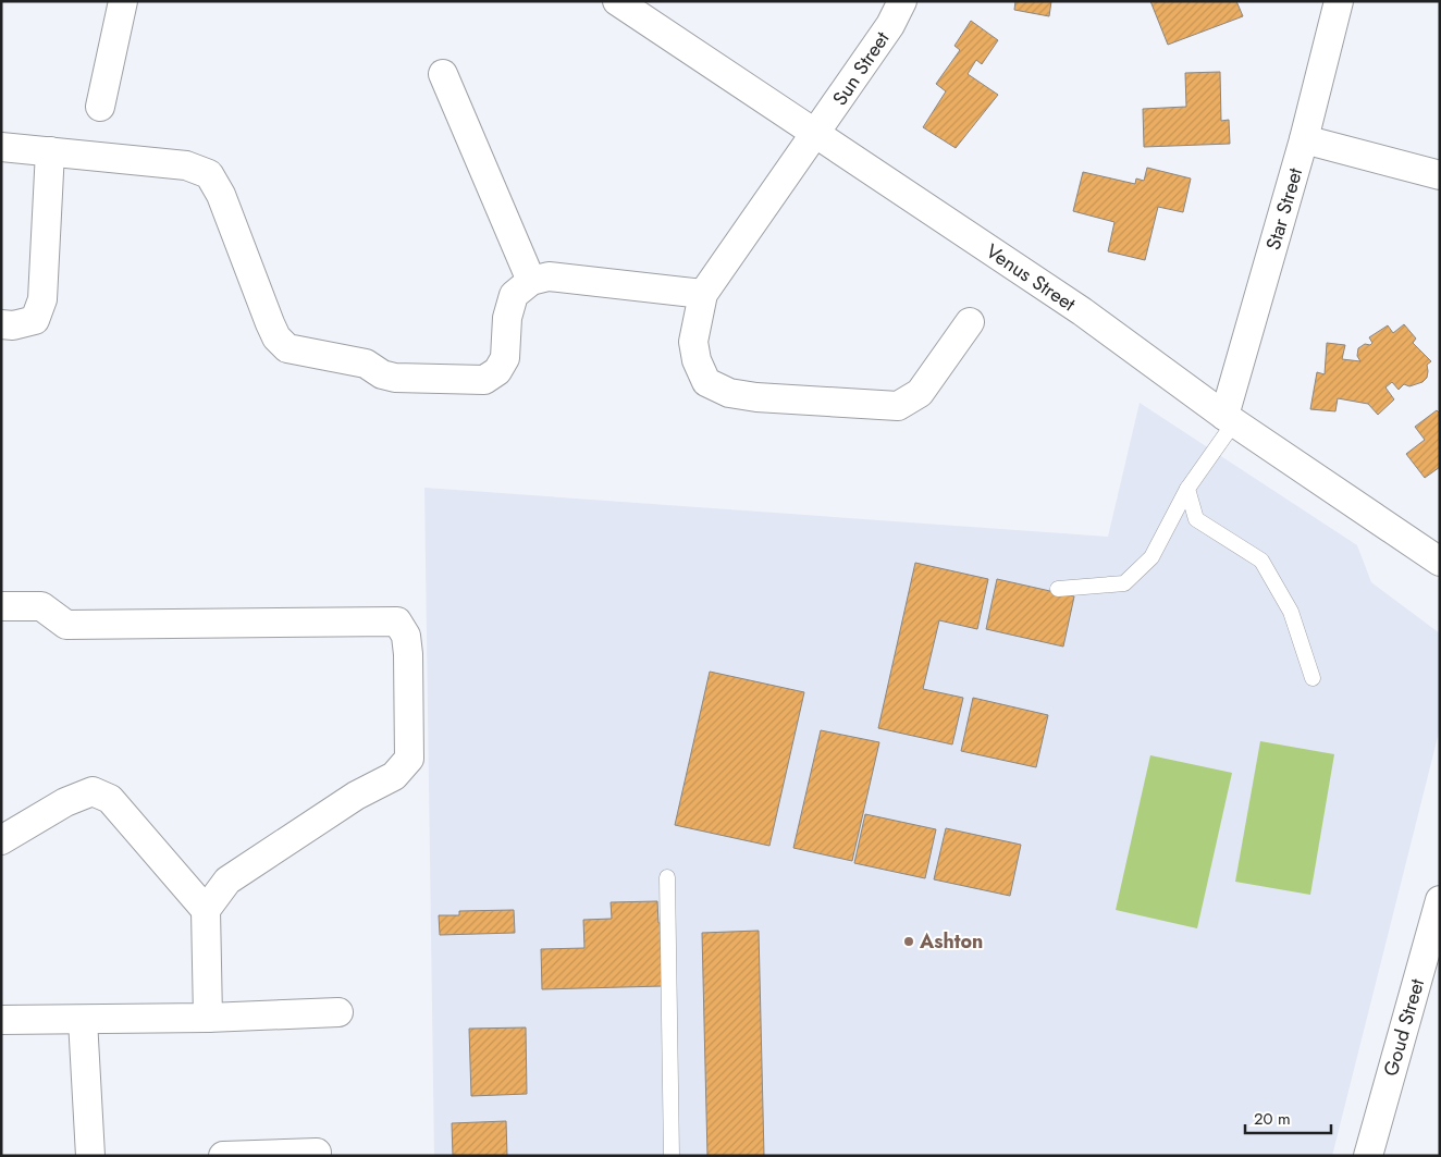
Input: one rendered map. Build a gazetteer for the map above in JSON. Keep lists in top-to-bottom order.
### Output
{
  "streets": {
    "street": [
      "Sun Street",
      "Star Street",
      "Venus Street",
      "Goud Street"
    ]
  },
  "crossings": [
    ["Sun Street", "Venus Street"],
    ["Star Street", "Venus Street"]
  ],
  "places": ["Ashton"],
  "scale_bar": "20 m"
}
